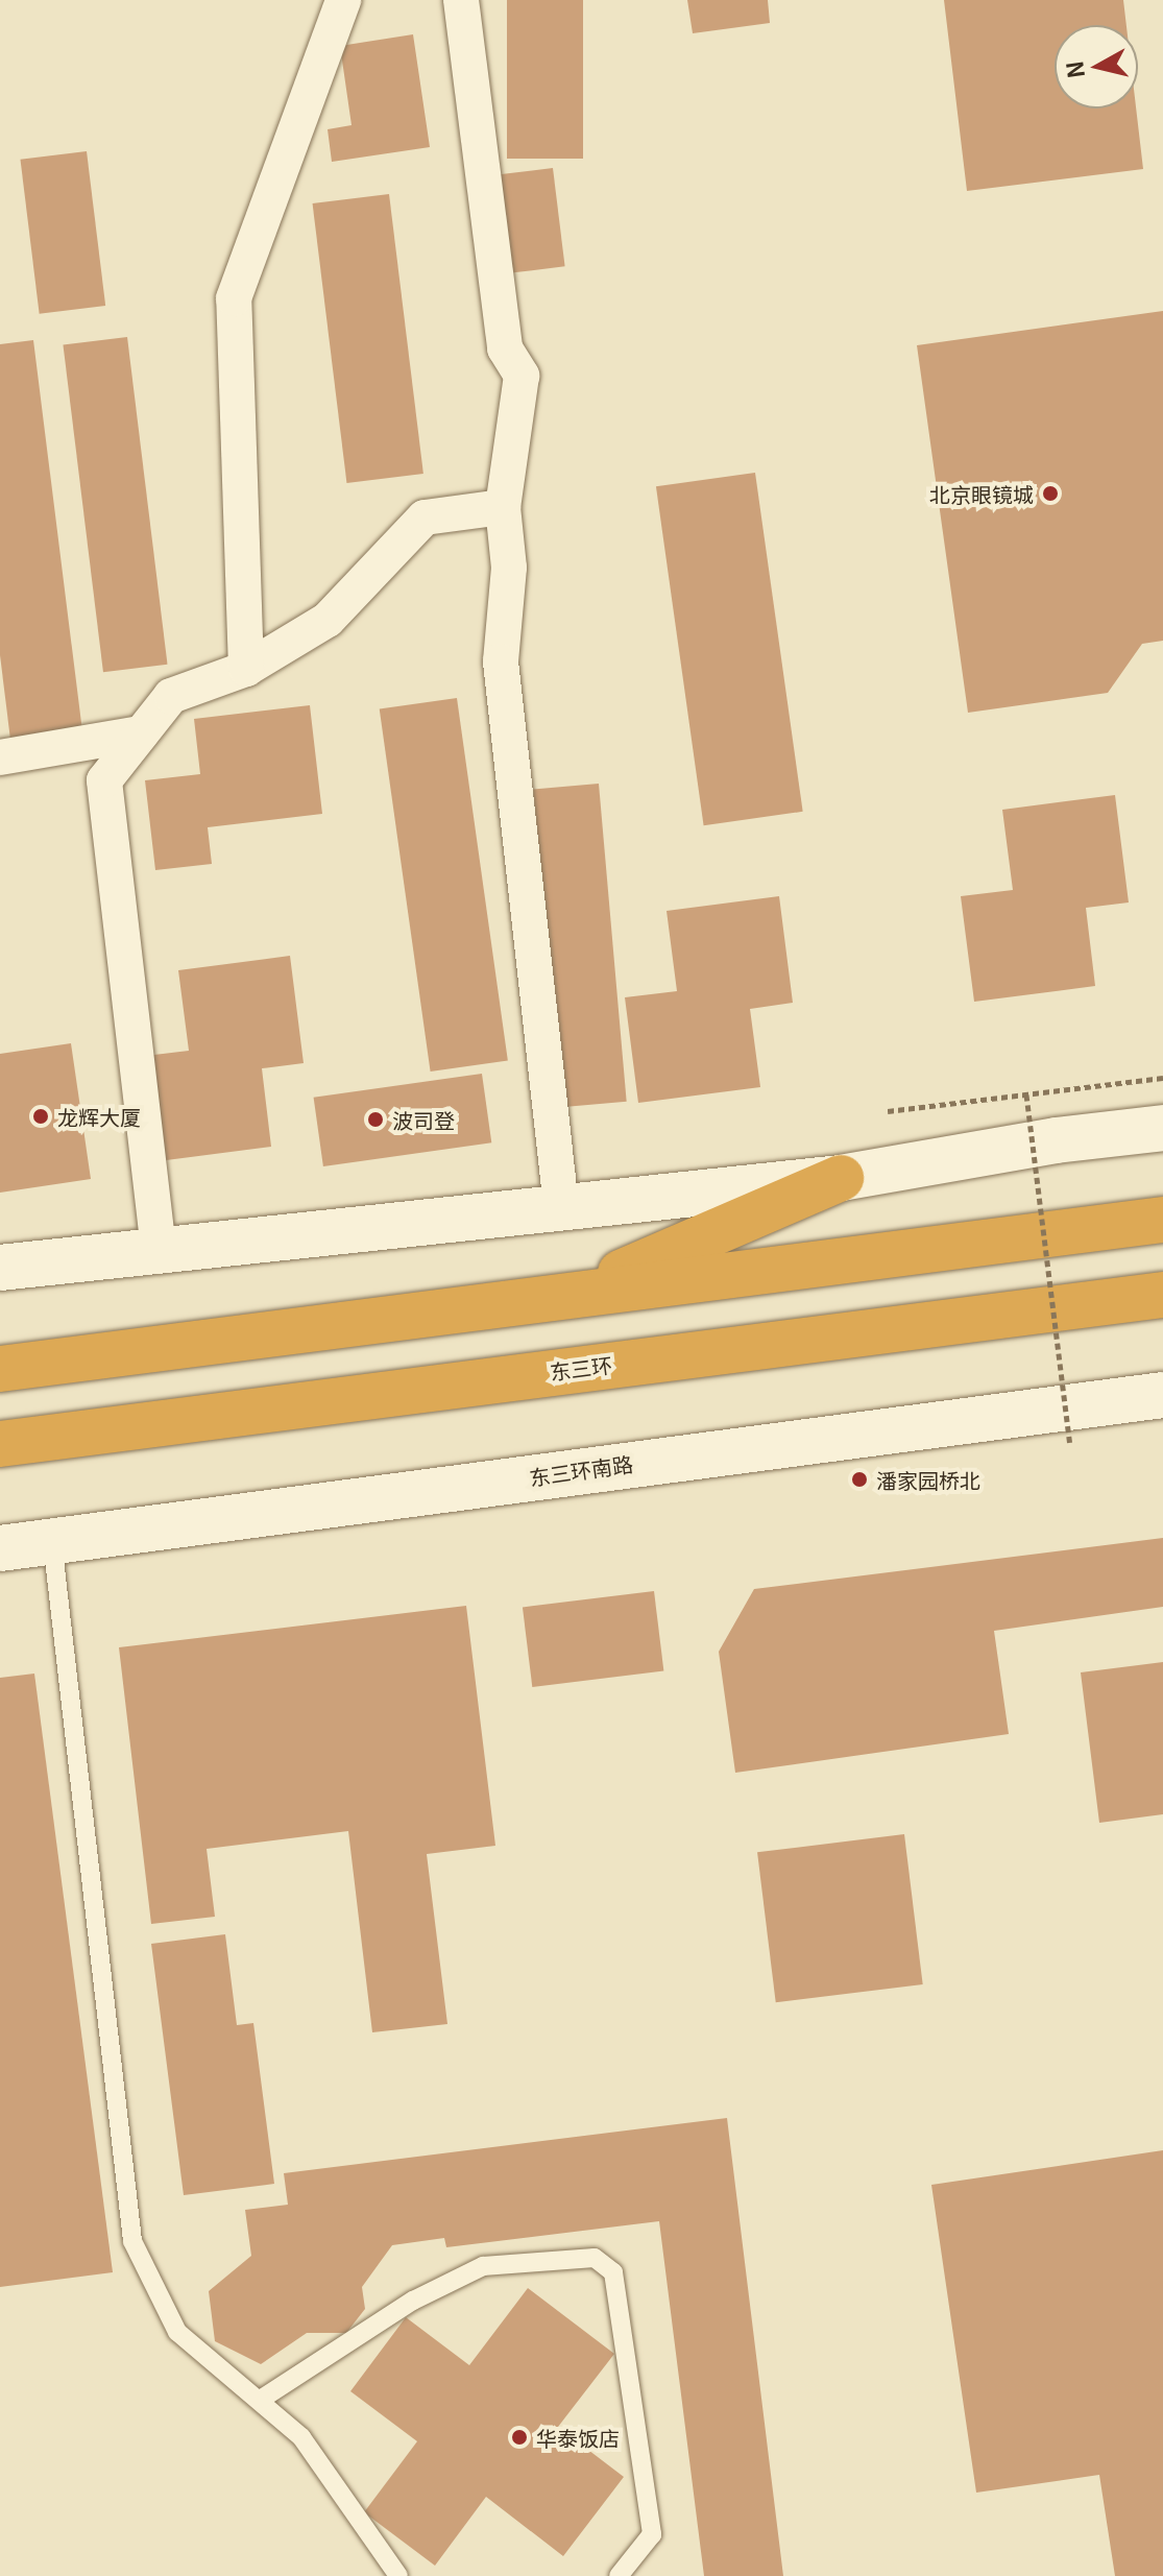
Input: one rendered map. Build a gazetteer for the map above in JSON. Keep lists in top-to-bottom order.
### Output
{
  "streets": {
    "highway": ["东三环"],
    "street": ["东三环南路"]
  },
  "places": [
    "北京眼镜城",
    "龙辉大厦",
    "波司登",
    "潘家园桥北",
    "华泰饭店"
  ],
  "north": "left"
}
